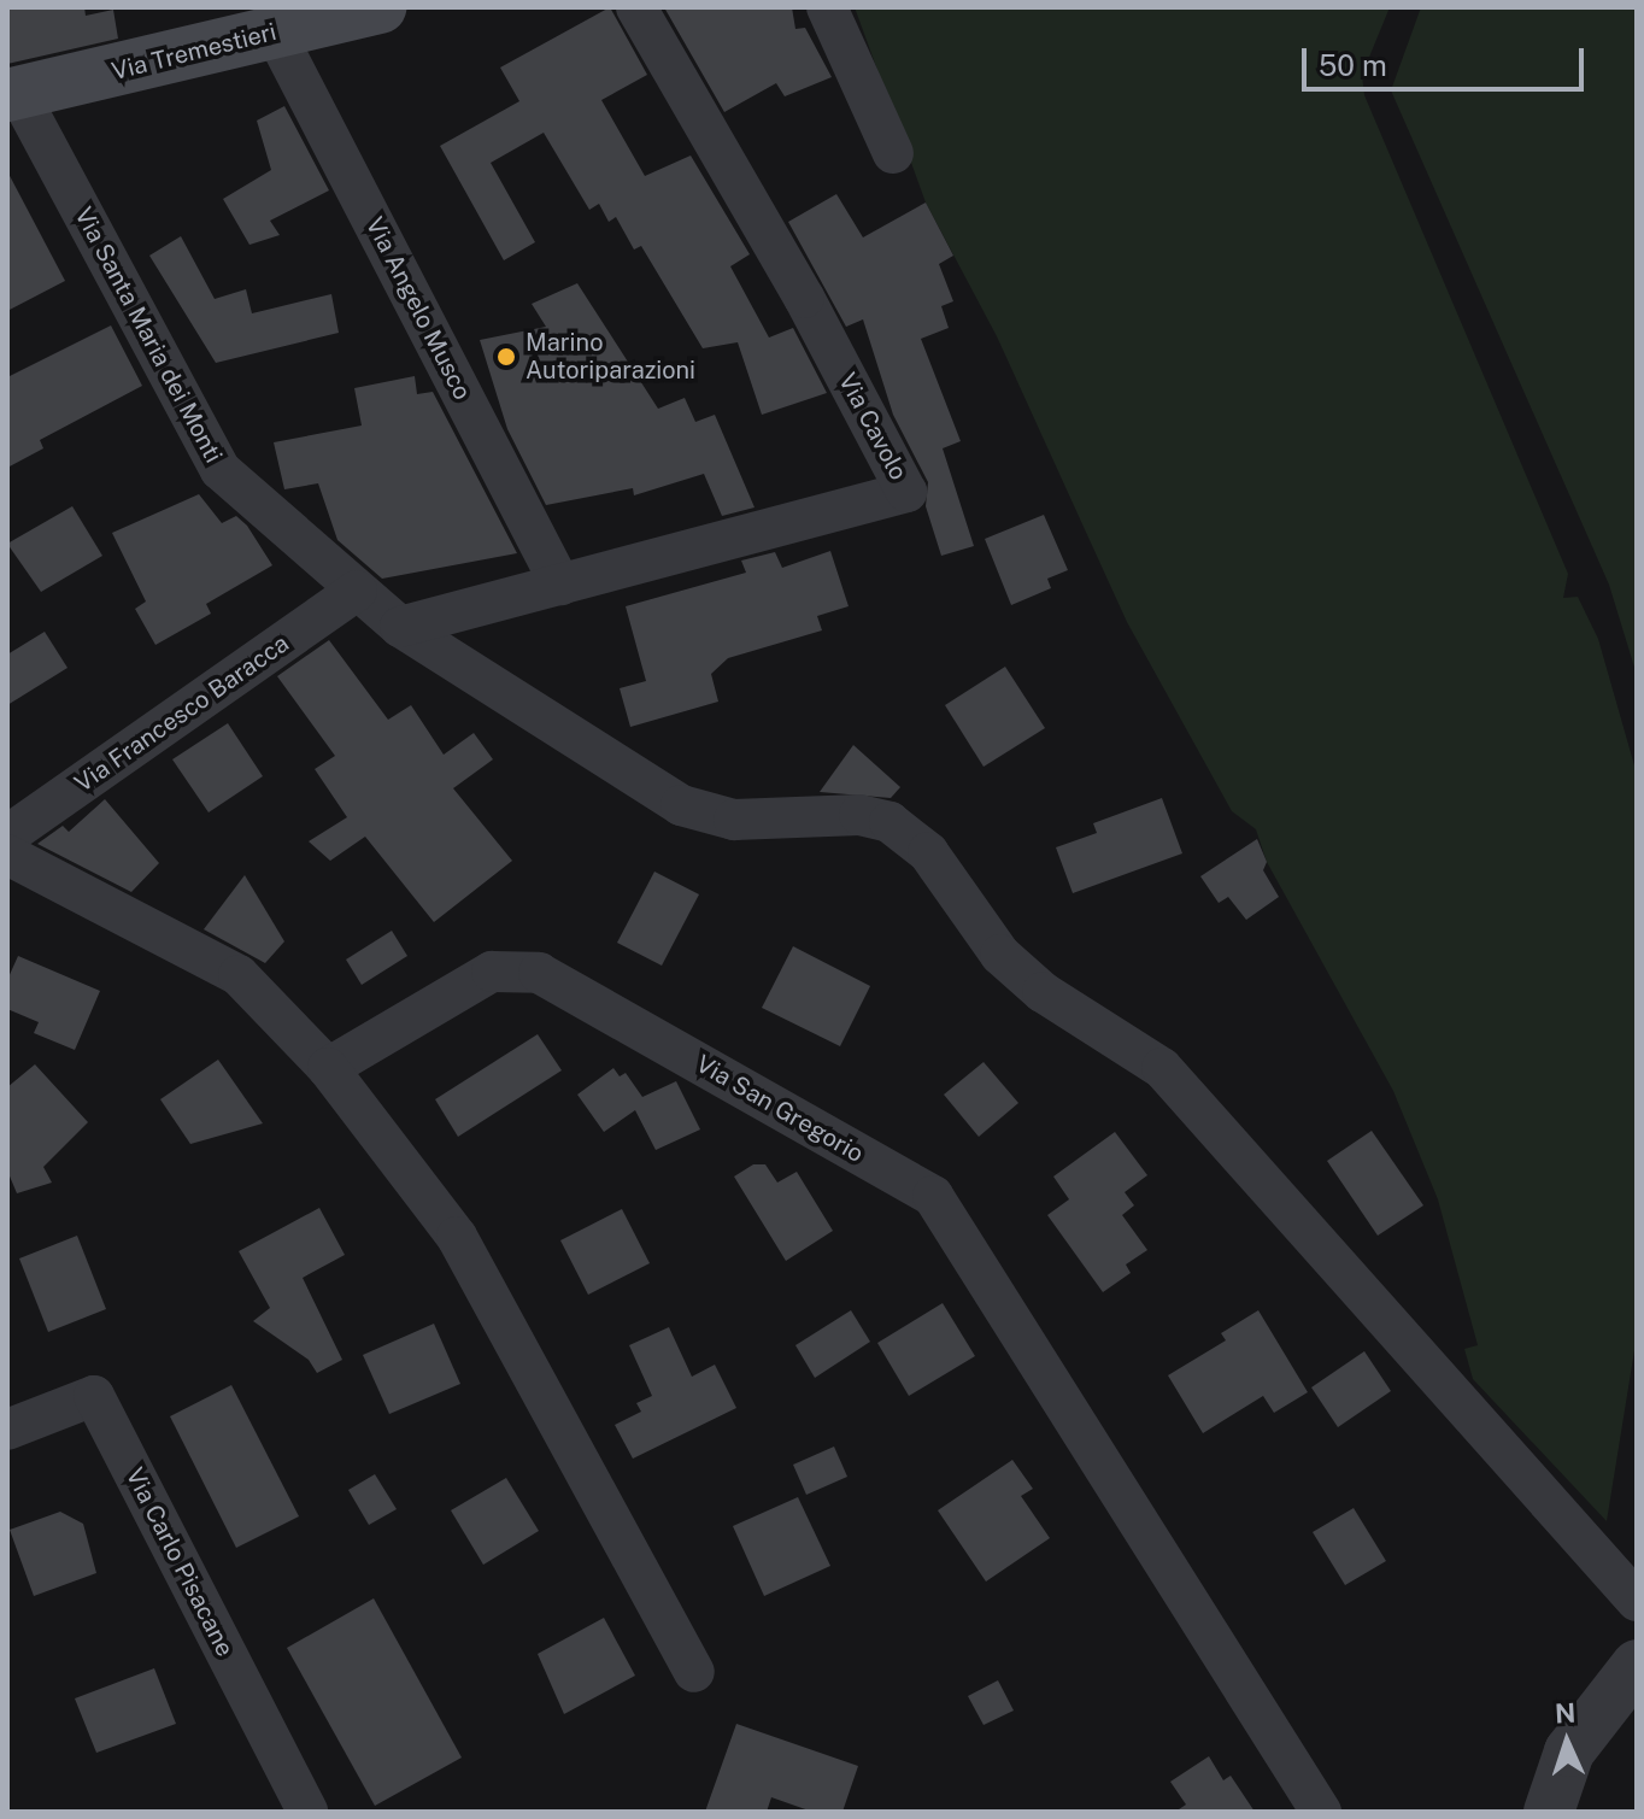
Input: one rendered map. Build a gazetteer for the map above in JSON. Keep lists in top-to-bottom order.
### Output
{
  "streets": {
    "main road": ["Via Tremestieri"],
    "street": [
      "Via Angelo Musco",
      "Via Santa Maria dei Monti",
      "Via Cavolo",
      "Via Francesco Baracca",
      "Via San Gregorio",
      "Via Carlo Pisacane"
    ]
  },
  "crossings": [
    ["Via Tremestieri", "Via Angelo Musco"],
    ["Via Tremestieri", "Via Santa Maria dei Monti"],
    ["Via Angelo Musco", "Via Cavolo"],
    ["Via Santa Maria dei Monti", "Via Cavolo"],
    ["Via Santa Maria dei Monti", "Via Francesco Baracca"]
  ],
  "places": ["Marino Autoriparazioni"],
  "scale_bar": "50 m",
  "north": "top"
}
